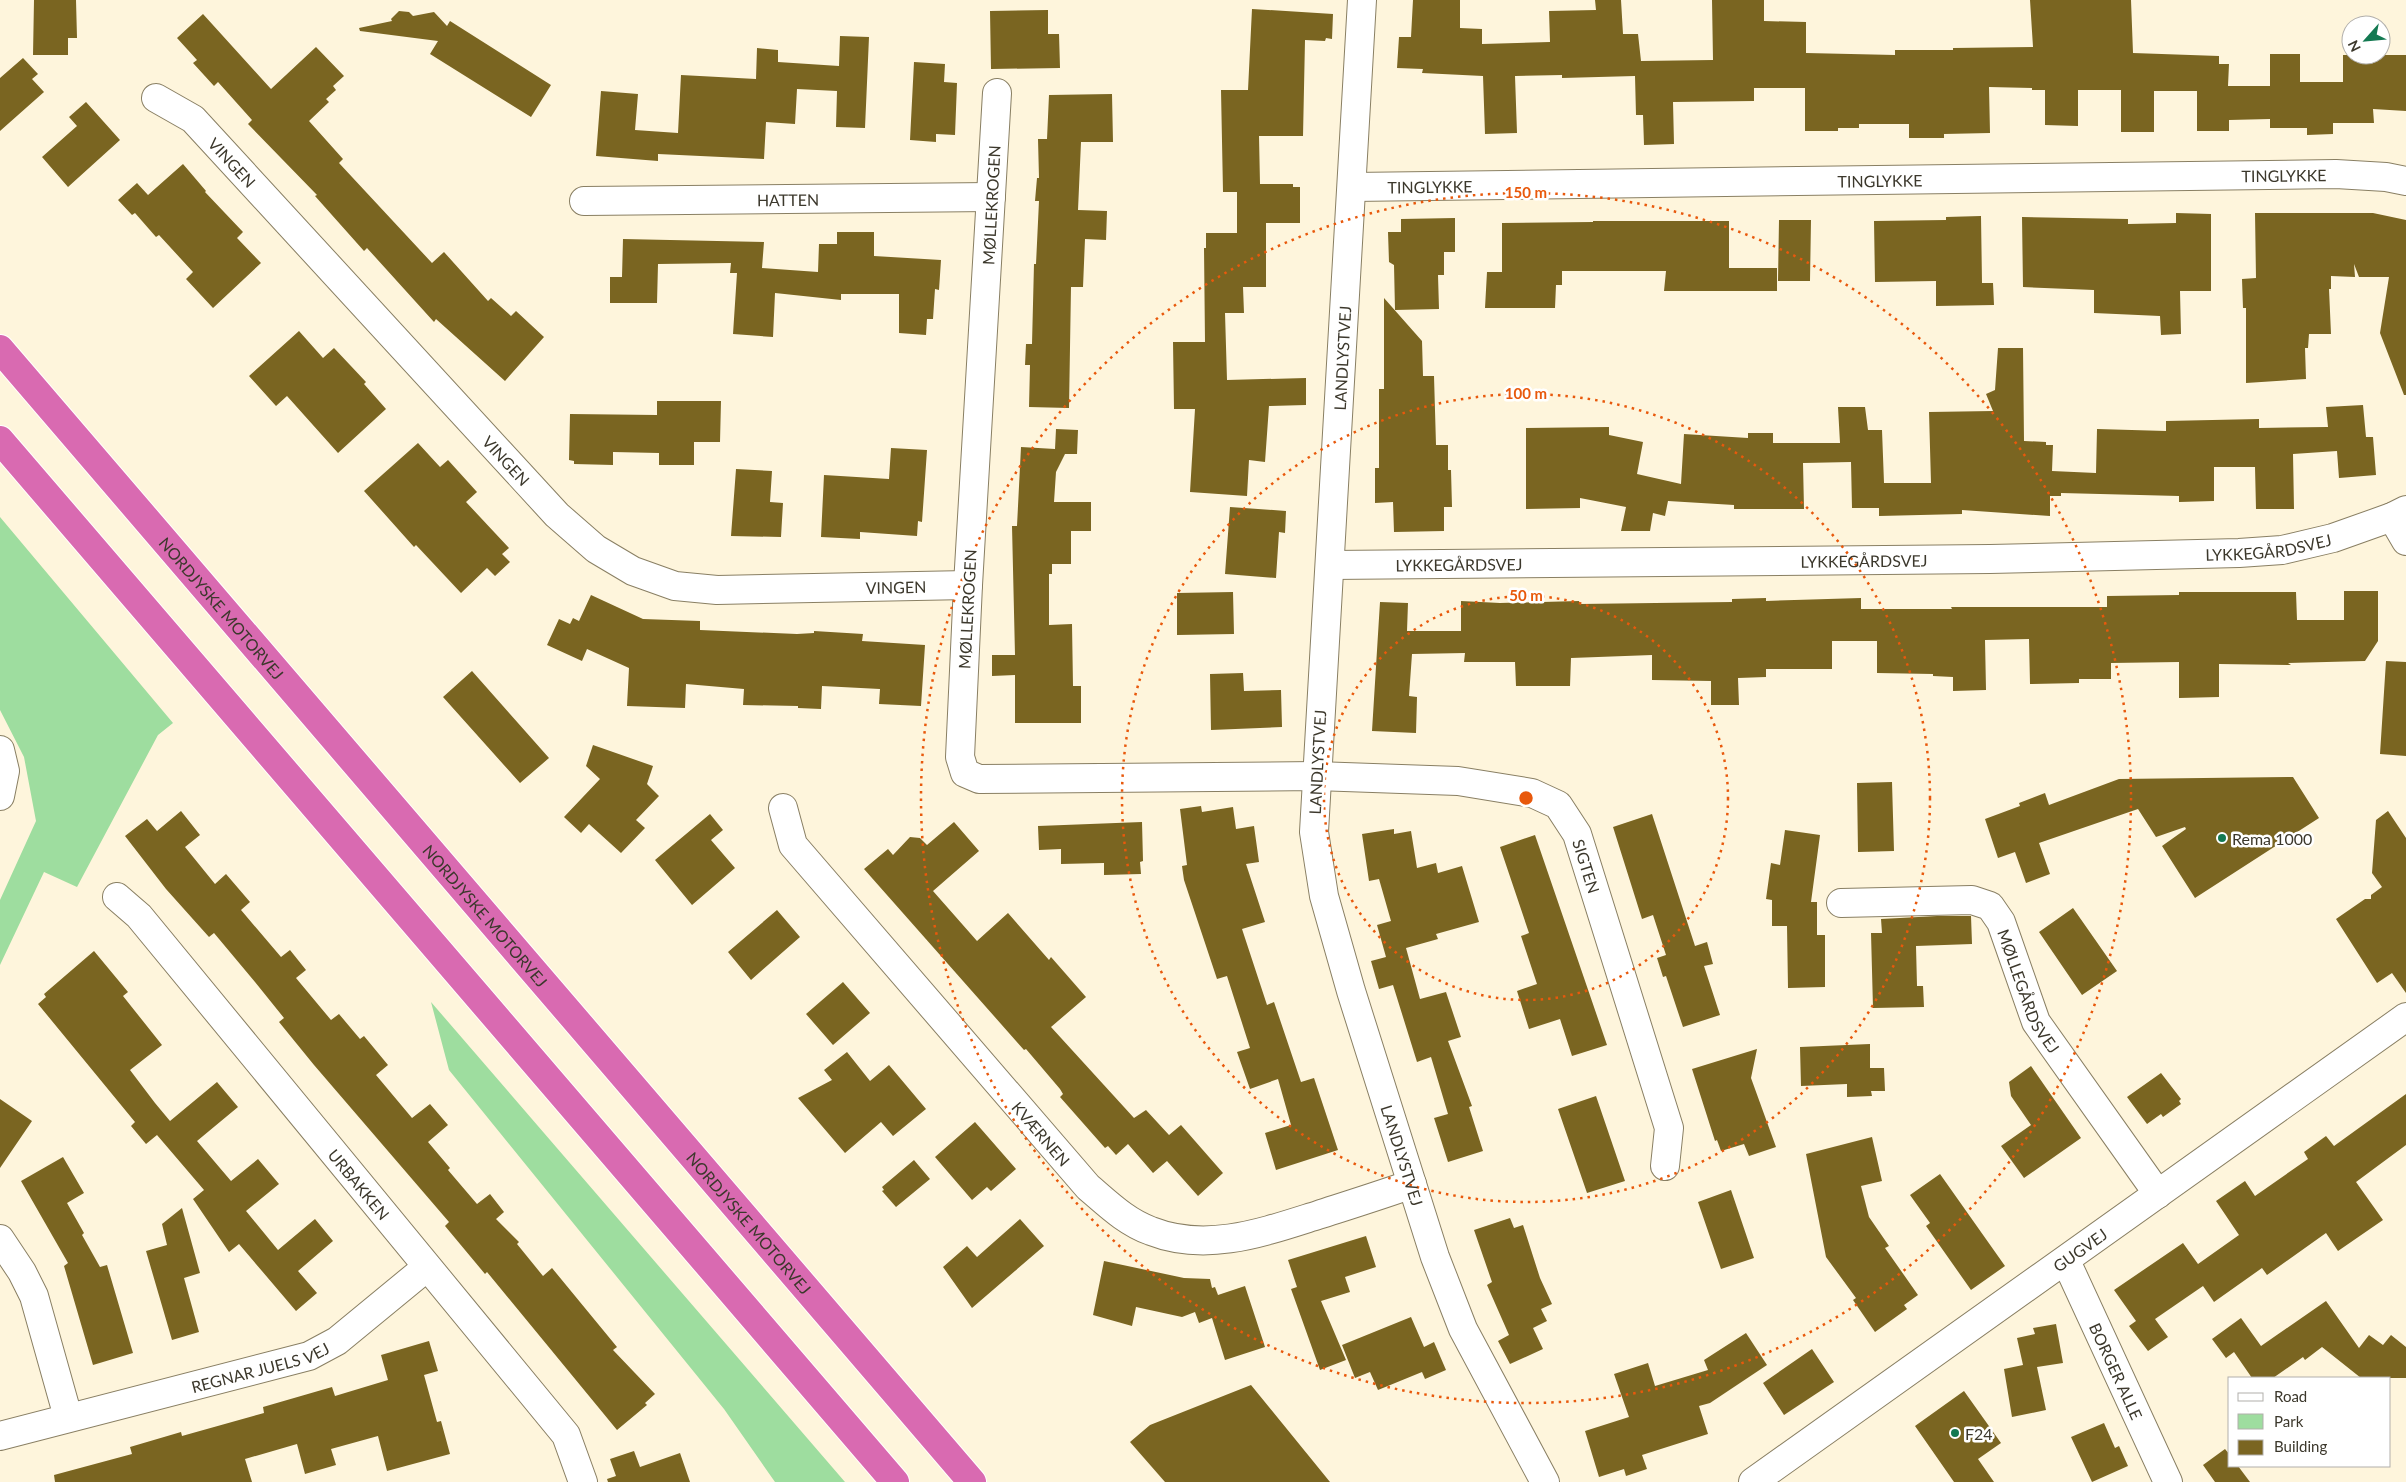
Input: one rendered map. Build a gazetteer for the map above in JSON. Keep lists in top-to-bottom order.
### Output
{
  "streets": {
    "highway": ["NORDJYSKE MOTORVEJ"],
    "street": [
      "VINGEN",
      "TINGLYKKE",
      "HATTEN",
      "MØLLEKROGEN",
      "LANDLYSTVEJ",
      "LYKKEGÅRDSVEJ",
      "SIGTEN",
      "MØLLEGÅRDSVEJ",
      "KVÆRNEN",
      "URBAKKEN",
      "GUGVEJ",
      "REGNAR JUELS VEJ",
      "BORGER ALLE"
    ]
  },
  "crossings": [
    ["VINGEN", "MØLLEKROGEN"],
    ["TINGLYKKE", "LANDLYSTVEJ"],
    ["HATTEN", "MØLLEKROGEN"],
    ["MØLLEKROGEN", "LANDLYSTVEJ"],
    ["MØLLEKROGEN", "SIGTEN"],
    ["LANDLYSTVEJ", "LYKKEGÅRDSVEJ"],
    ["LANDLYSTVEJ", "SIGTEN"],
    ["LANDLYSTVEJ", "KVÆRNEN"],
    ["MØLLEGÅRDSVEJ", "GUGVEJ"],
    ["URBAKKEN", "REGNAR JUELS VEJ"],
    ["GUGVEJ", "BORGER ALLE"]
  ],
  "places": ["Rema 1000", "F24"],
  "legend": ["Road", "Park", "Building"],
  "north": "bottom left",
  "rings": ["150 m", "100 m", "50 m"]
}
